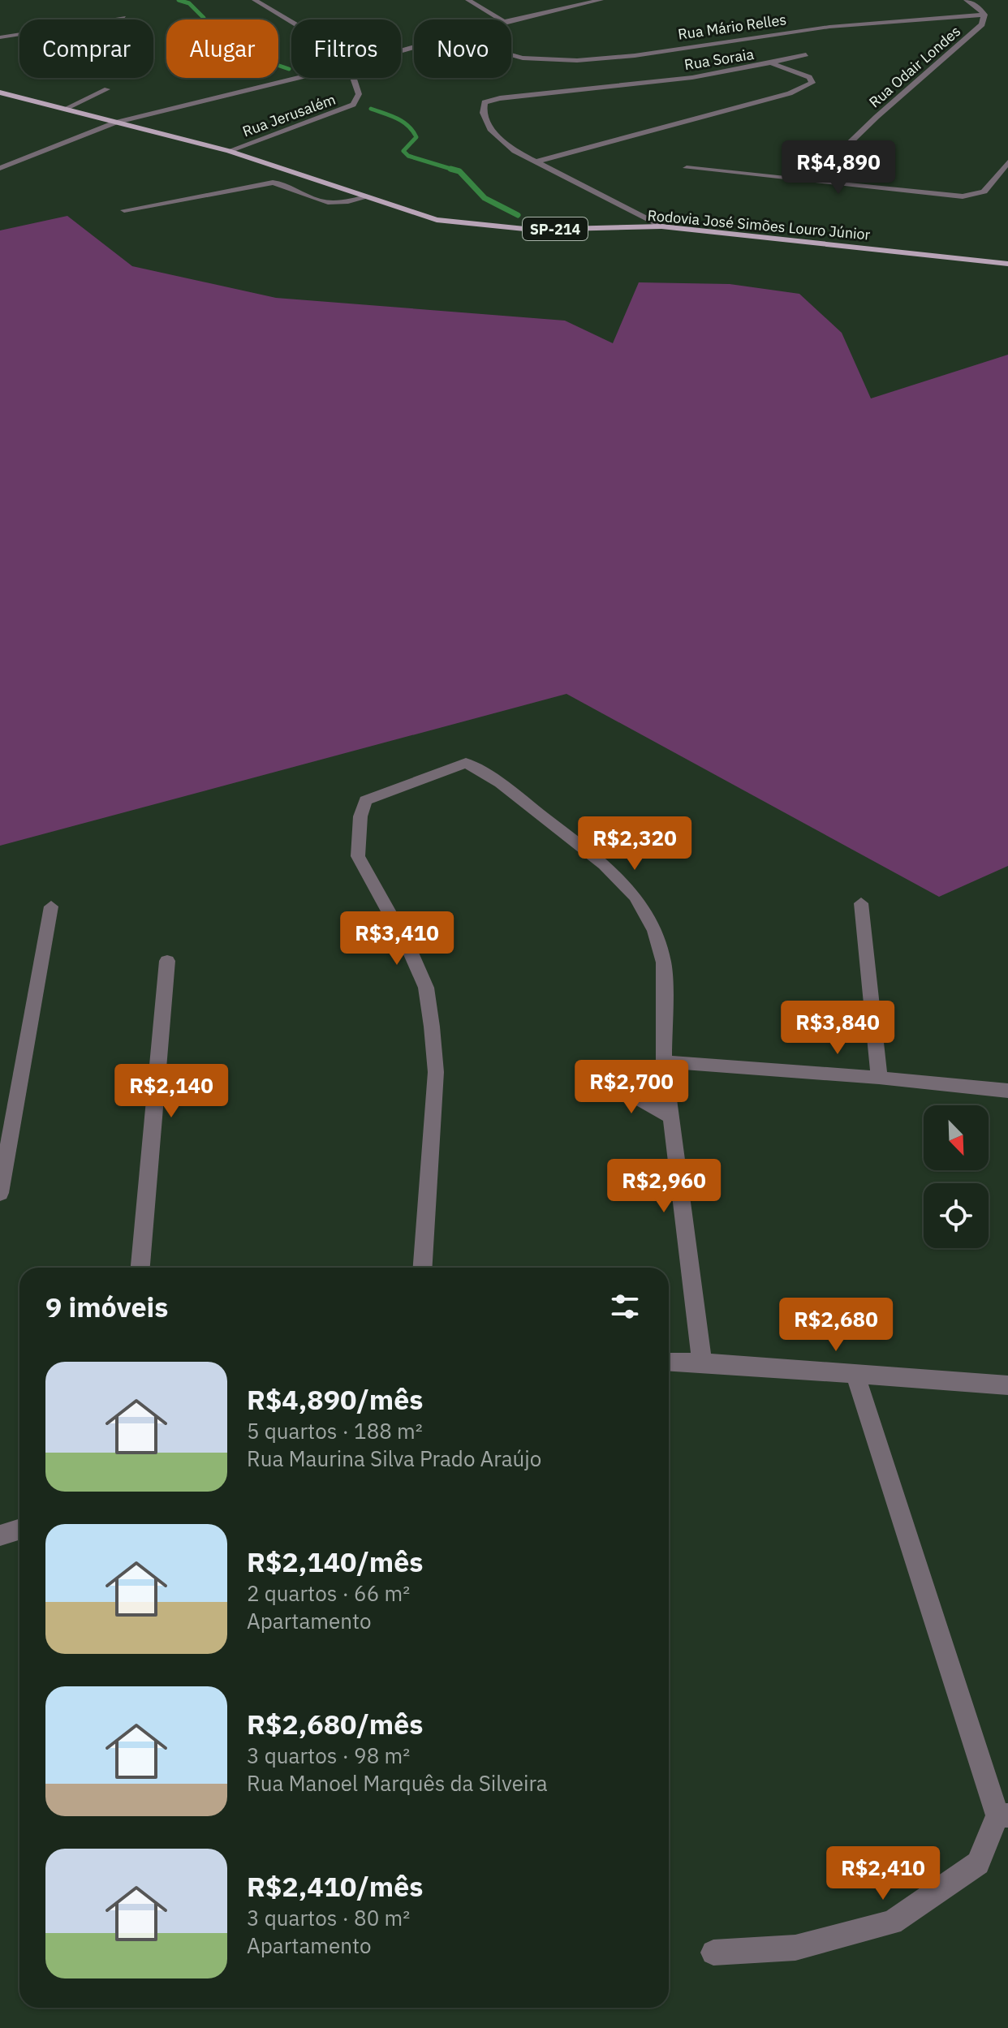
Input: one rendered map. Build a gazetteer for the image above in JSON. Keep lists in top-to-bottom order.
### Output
{
  "streets": {
    "main road": ["Rodovia José Simões Louro Júnior", "SP-214"],
    "street": [
      "Rua Mário Relles",
      "Rua Soraia",
      "Rua Odair Londes",
      "Rua Jerusalém"
    ]
  },
  "crossings": [
    ["Rua Mário Relles", "Rua Odair Londes"],
    ["Rua Soraia", "Rodovia José Simões Louro Júnior"],
    ["Rua Jerusalém", "Rodovia José Simões Louro Júnior"]
  ],
  "north": "bottom right",
  "page": {
    "chip": [
      "Comprar",
      "Alugar",
      "Filtros",
      "Novo"
    ],
    "price": [
      "R$4,890",
      "R$2,320",
      "R$3,410",
      "R$3,840",
      "R$2,700",
      "R$2,140",
      "R$2,960",
      "R$2,680",
      "R$2,410"
    ],
    "heading": "9 imóveis",
    "list": [
      {
        "name": "R$4,890/mês",
        "note": "5 quartos · 188 m² · Rua Maurina Silva Prado Araújo"
      },
      {
        "name": "R$2,140/mês",
        "note": "2 quartos · 66 m² · Apartamento"
      },
      {
        "name": "R$2,680/mês",
        "note": "3 quartos · 98 m² · Rua Manoel Marquês da Silveira"
      },
      {
        "name": "R$2,410/mês",
        "note": "3 quartos · 80 m² · Apartamento"
      }
    ]
  }
}
